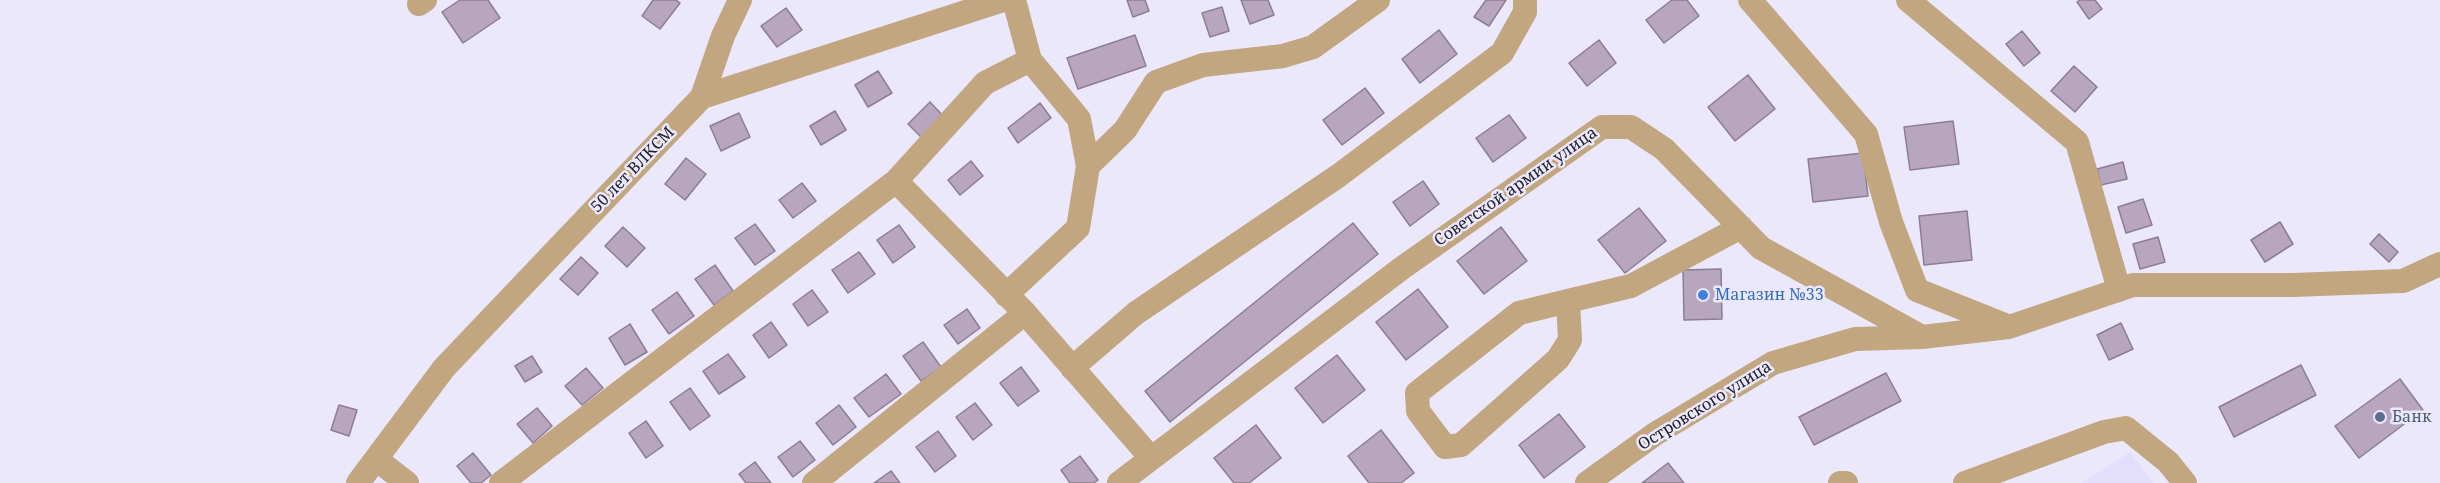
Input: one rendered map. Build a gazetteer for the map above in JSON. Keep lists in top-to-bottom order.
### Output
{
  "streets": {
    "street": ["50 лет ВЛКСМ", "Советской армии улица", "Островского улица"]
  },
  "crossings": [
    ["Советской армии улица", "Островского улица"]
  ],
  "places": ["Магазин №33", "Банк"]
}
